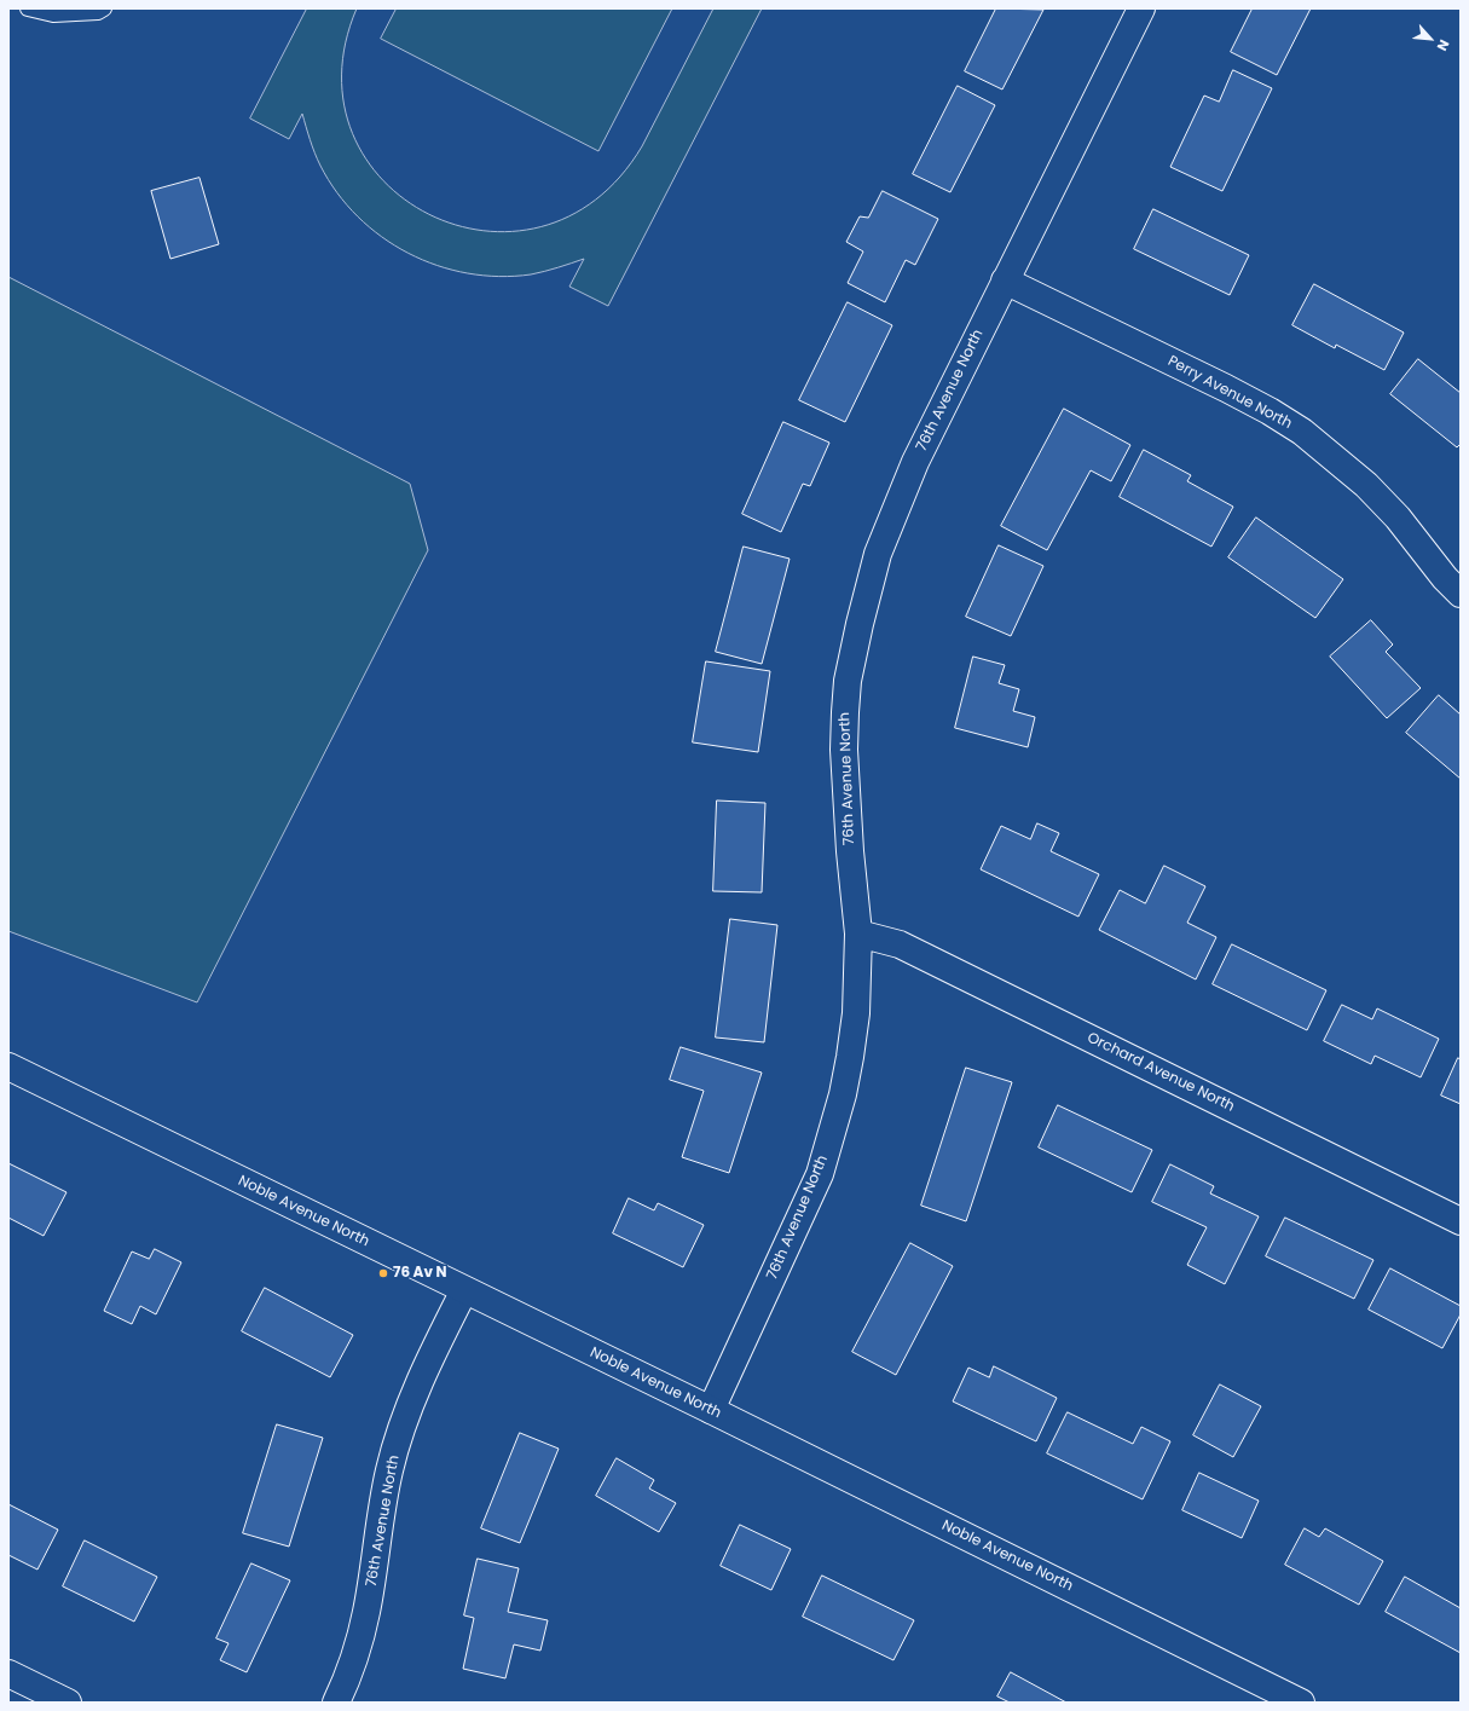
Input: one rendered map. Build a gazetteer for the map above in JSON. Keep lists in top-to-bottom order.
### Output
{
  "streets": {
    "street": [
      "76th Avenue North",
      "Perry Avenue North",
      "Orchard Avenue North",
      "Noble Avenue North"
    ]
  },
  "crossings": [
    ["76th Avenue North", "Perry Avenue North"],
    ["76th Avenue North", "Orchard Avenue North"],
    ["76th Avenue North", "Noble Avenue North"]
  ],
  "places": ["76 Av N"],
  "north": "bottom right"
}
